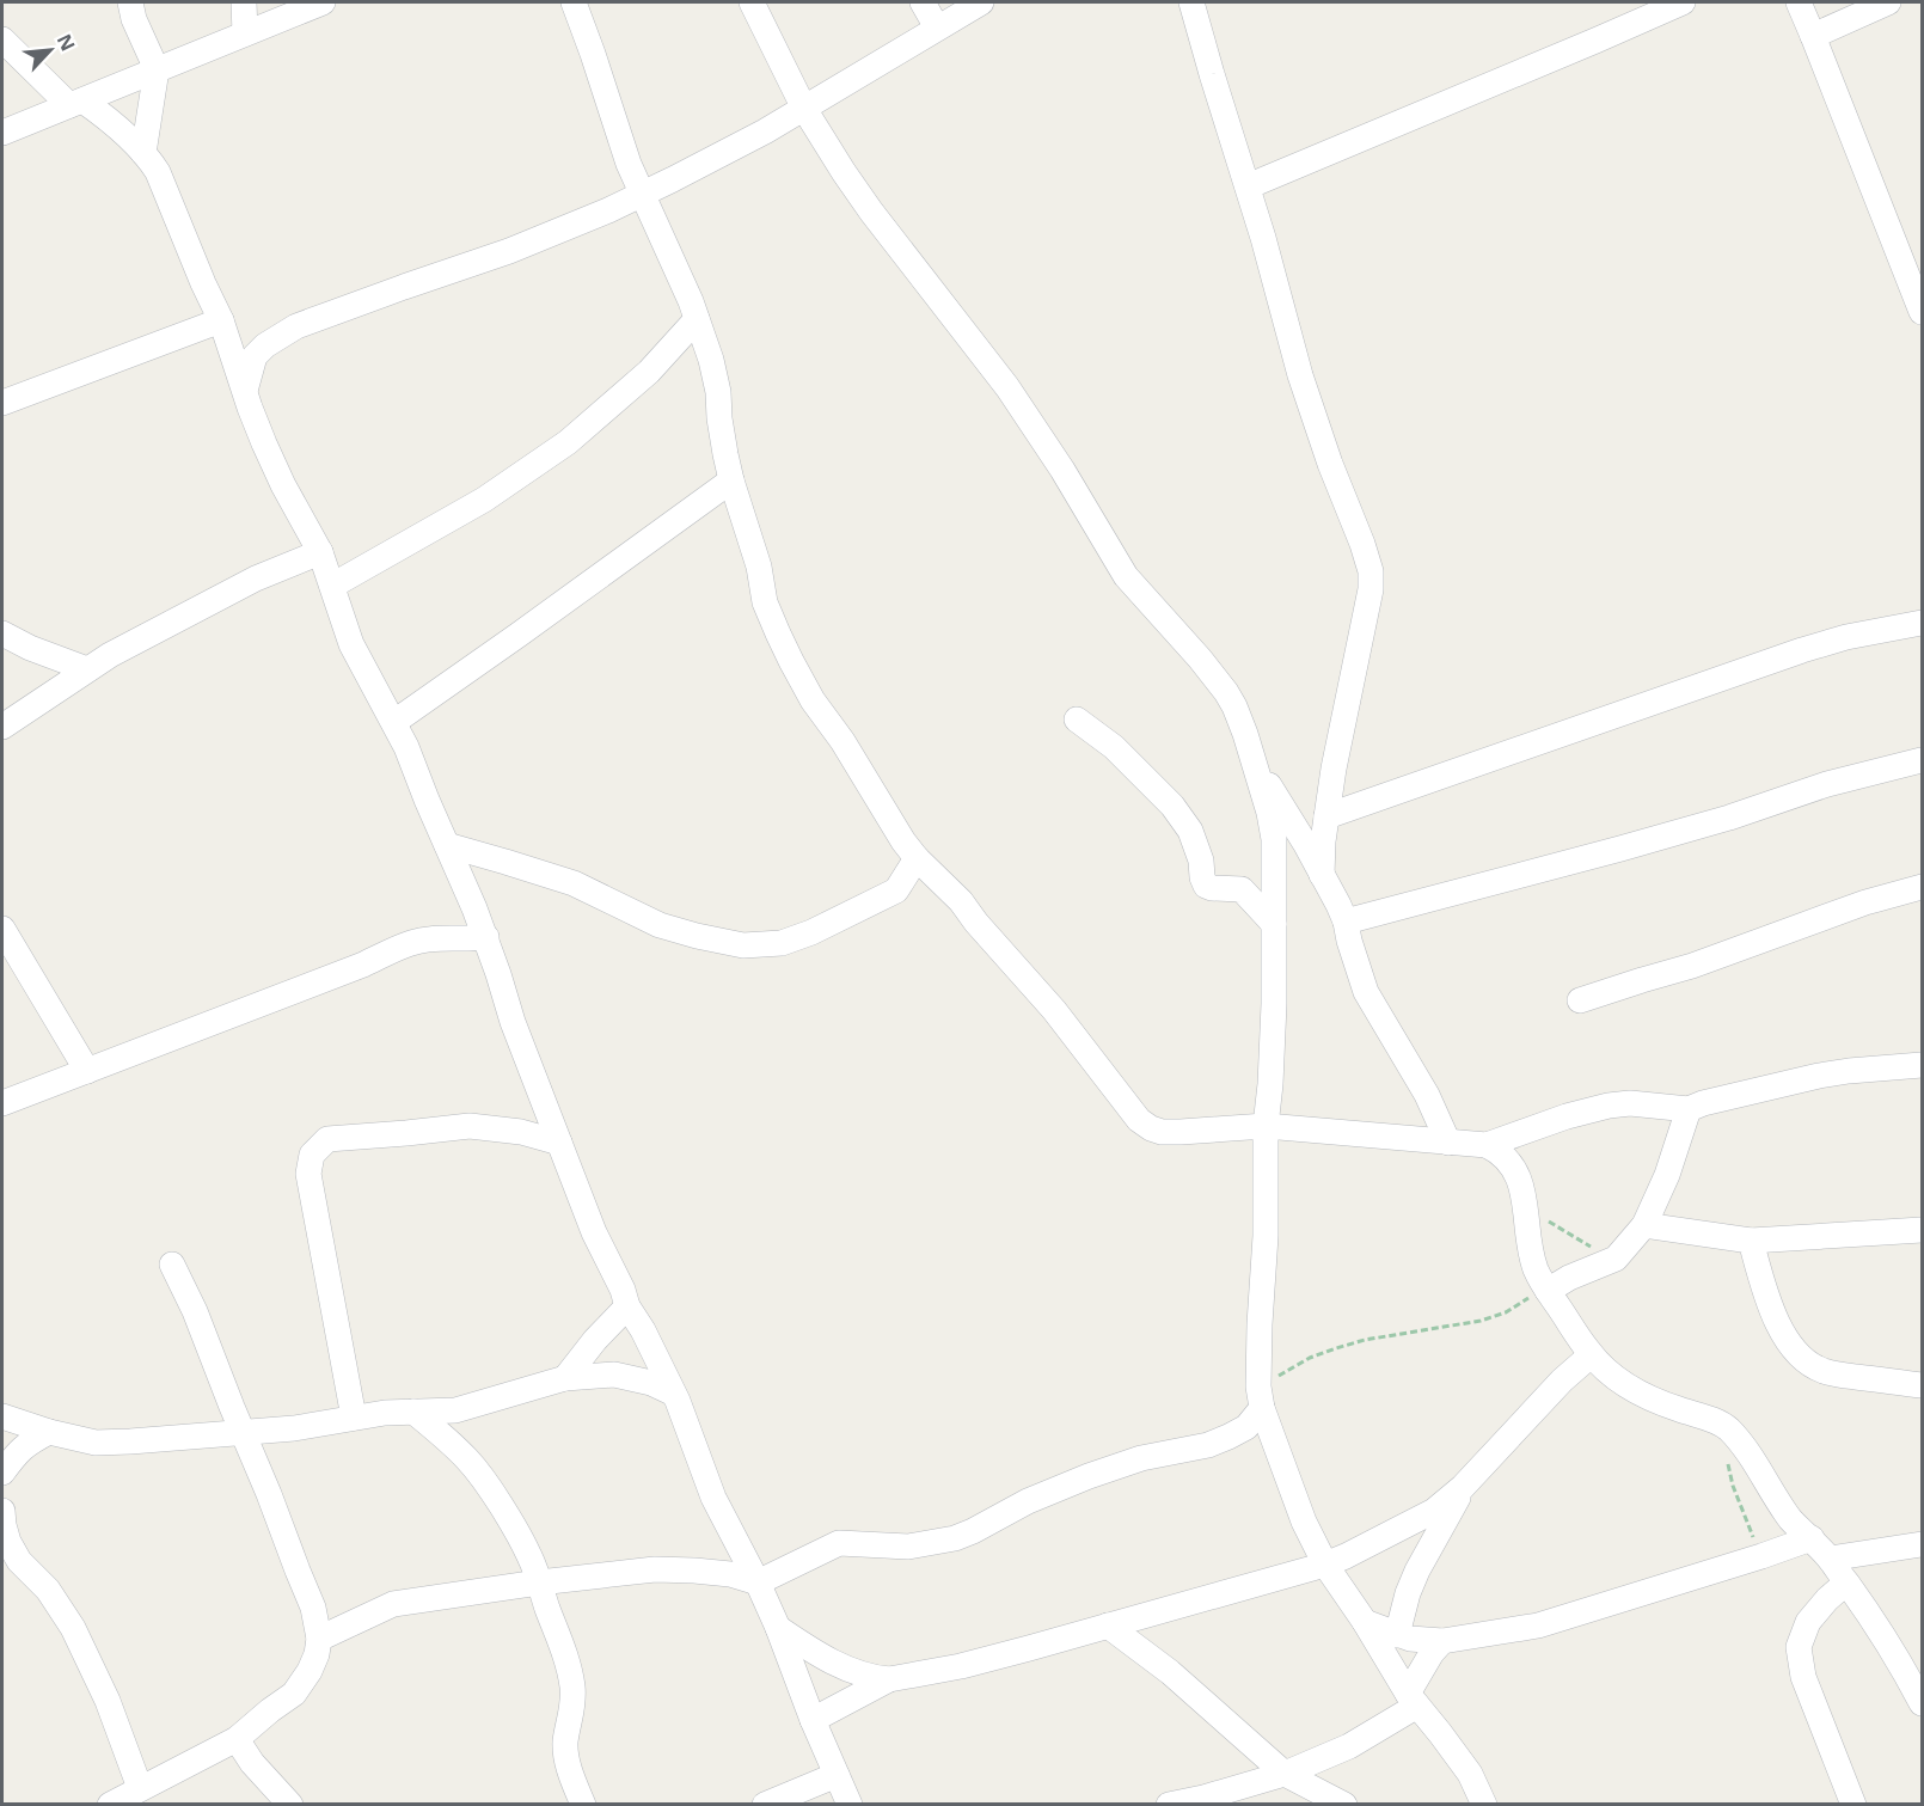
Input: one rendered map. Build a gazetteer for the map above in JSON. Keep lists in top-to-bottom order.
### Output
{
  "north": "top right"
}
